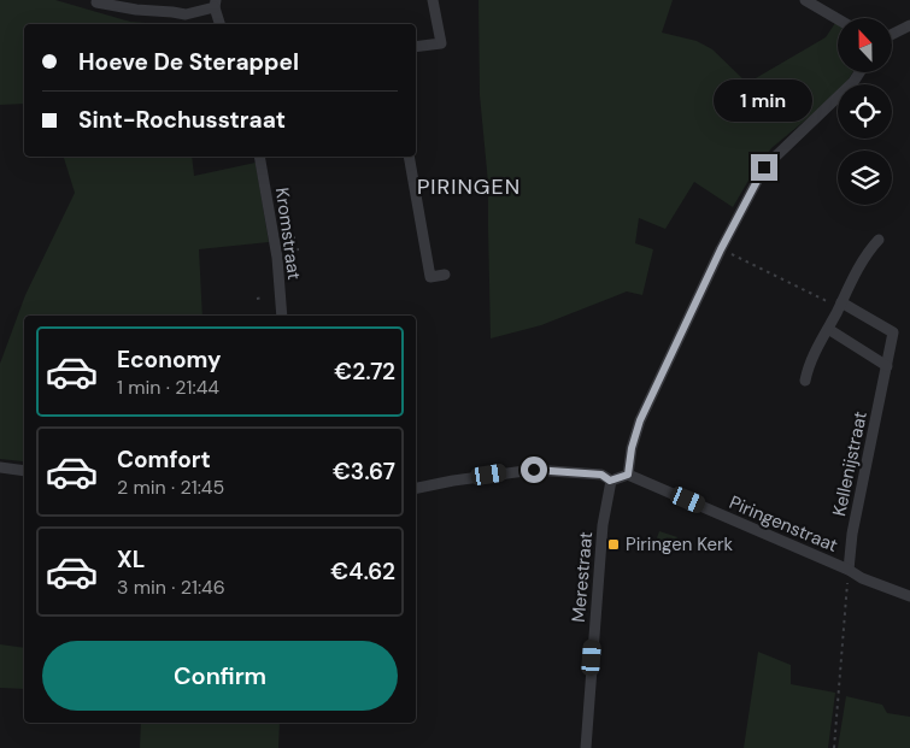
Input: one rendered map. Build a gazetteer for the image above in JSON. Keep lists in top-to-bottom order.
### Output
{
  "streets": {
    "street": [
      "Kromstraat",
      "Kellenijstraat",
      "Piringenstraat",
      "Merestraat"
    ]
  },
  "crossings": [
    ["Kellenijstraat", "Piringenstraat"]
  ],
  "districts": ["PIRINGEN"],
  "places": {
    "transit": ["Piringen Kerk"]
  },
  "north": "top",
  "page": {
    "banner": ["Hoeve De Sterappel", "Sint-Rochusstraat"],
    "bubble": "1 min",
    "list": [
      {
        "name": "Economy",
        "note": "1 min · 21:44",
        "value": "€2.72"
      },
      {
        "name": "Comfort",
        "note": "2 min · 21:45",
        "value": "€3.67"
      },
      {
        "name": "XL",
        "note": "3 min · 21:46",
        "value": "€4.62"
      }
    ],
    "buttons": "Confirm"
  }
}
